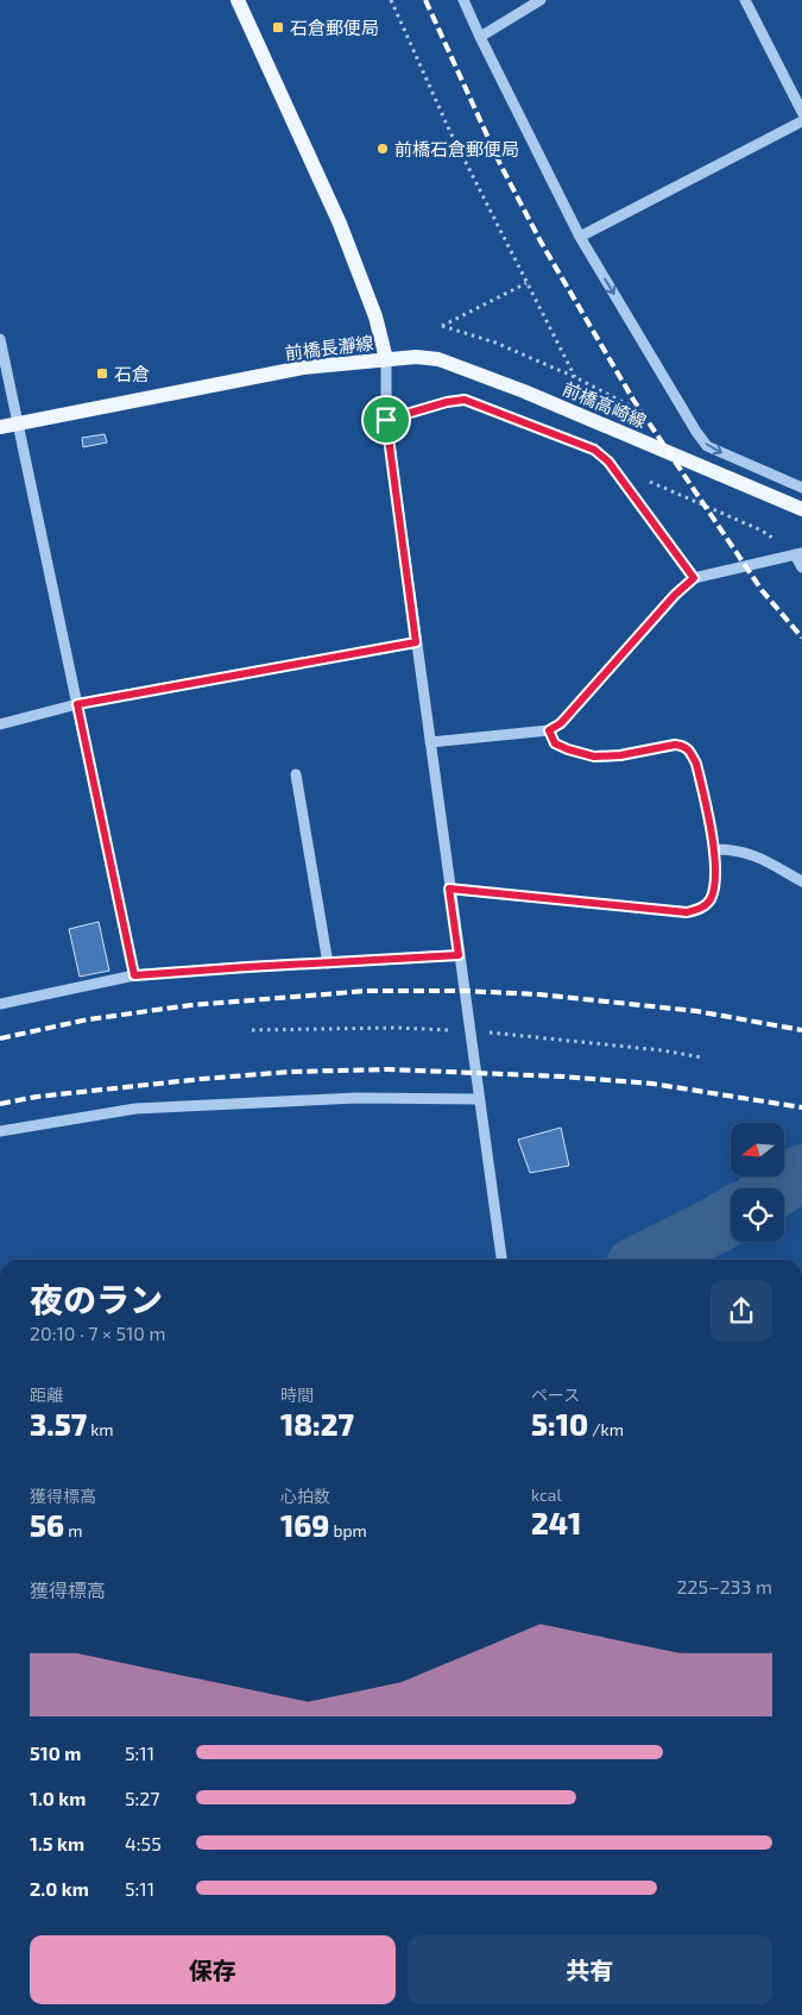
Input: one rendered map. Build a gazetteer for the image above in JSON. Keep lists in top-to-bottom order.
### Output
{
  "streets": {
    "main road": ["前橋長瀞線", "前橋高崎線"]
  },
  "crossings": [
    ["前橋長瀞線", "前橋高崎線"]
  ],
  "places": {
    "transit": ["石倉郵便局", "石倉"],
    "other": ["前橋石倉郵便局"]
  },
  "north": "left",
  "page": {
    "heading": ["夜のラン", "20:10 · 7 × 510 m"],
    "stats": [
      ["距離", "3.57 km"],
      ["時間", "18:27"],
      ["ペース", "5:10 /km"],
      ["獲得標高", "56 m"],
      ["心拍数", "169 bpm"],
      ["kcal", "241"]
    ],
    "chart": ["獲得標高", "225–233 m"],
    "list": [
      {
        "name": "510 m",
        "note": "5:11"
      },
      {
        "name": "1.0 km",
        "note": "5:27"
      },
      {
        "name": "1.5 km",
        "note": "4:55"
      },
      {
        "name": "2.0 km",
        "note": "5:11"
      }
    ],
    "buttons": ["保存", "共有"]
  }
}
